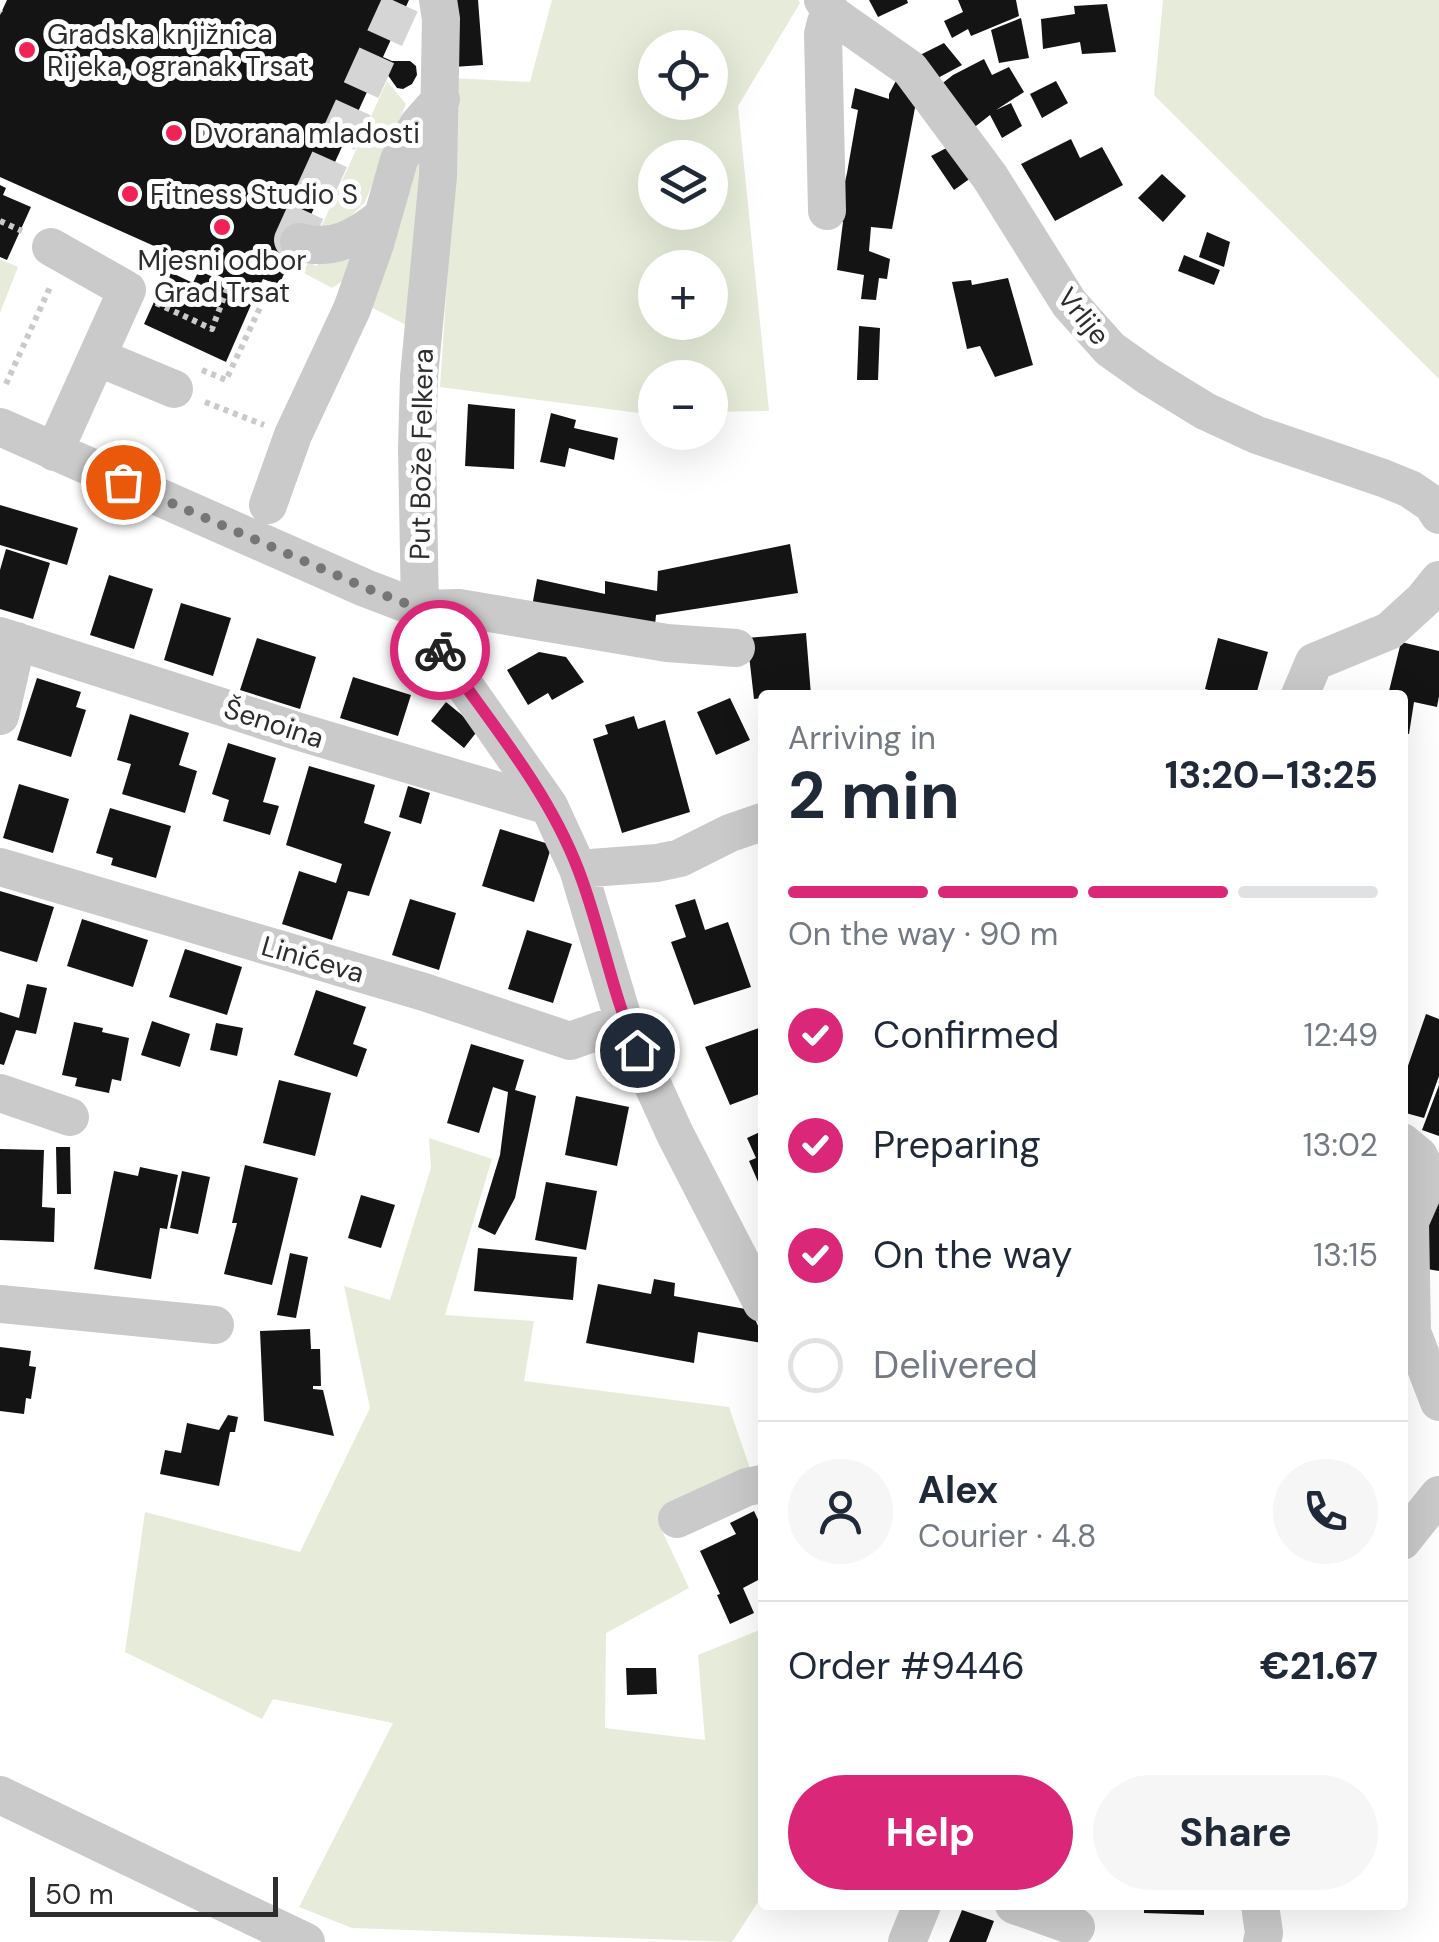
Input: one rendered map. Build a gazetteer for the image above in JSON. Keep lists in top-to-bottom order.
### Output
{
  "streets": {
    "street": [
      "Vrlije",
      "Put Bože Felkera",
      "Šenoina",
      "Linićeva"
    ]
  },
  "crossings": [
    ["Put Bože Felkera", "Šenoina"],
    ["Put Bože Felkera", "Linićeva"]
  ],
  "places": [
    "Gradska knjižnica Rijeka, ogranak Trsat",
    "Dvorana mladosti",
    "Fitness Studio S",
    "Mjesni odbor Grad Trsat"
  ],
  "scale_bar": "50 m",
  "page": {
    "map_buttons": ["+", "−"],
    "heading": ["2 min", "Arriving in", "13:20–13:25"],
    "panel": [
      "Alex",
      "Courier · 4.8",
      "Order #9446",
      "€21.67"
    ],
    "bar": "On the way · 90 m",
    "list": [
      ["Confirmed", "12:49"],
      ["Preparing", "13:02"],
      ["On the way", "13:15"],
      "Delivered"
    ],
    "buttons": ["Help", "Share"],
    "scale": "50 m"
  }
}
